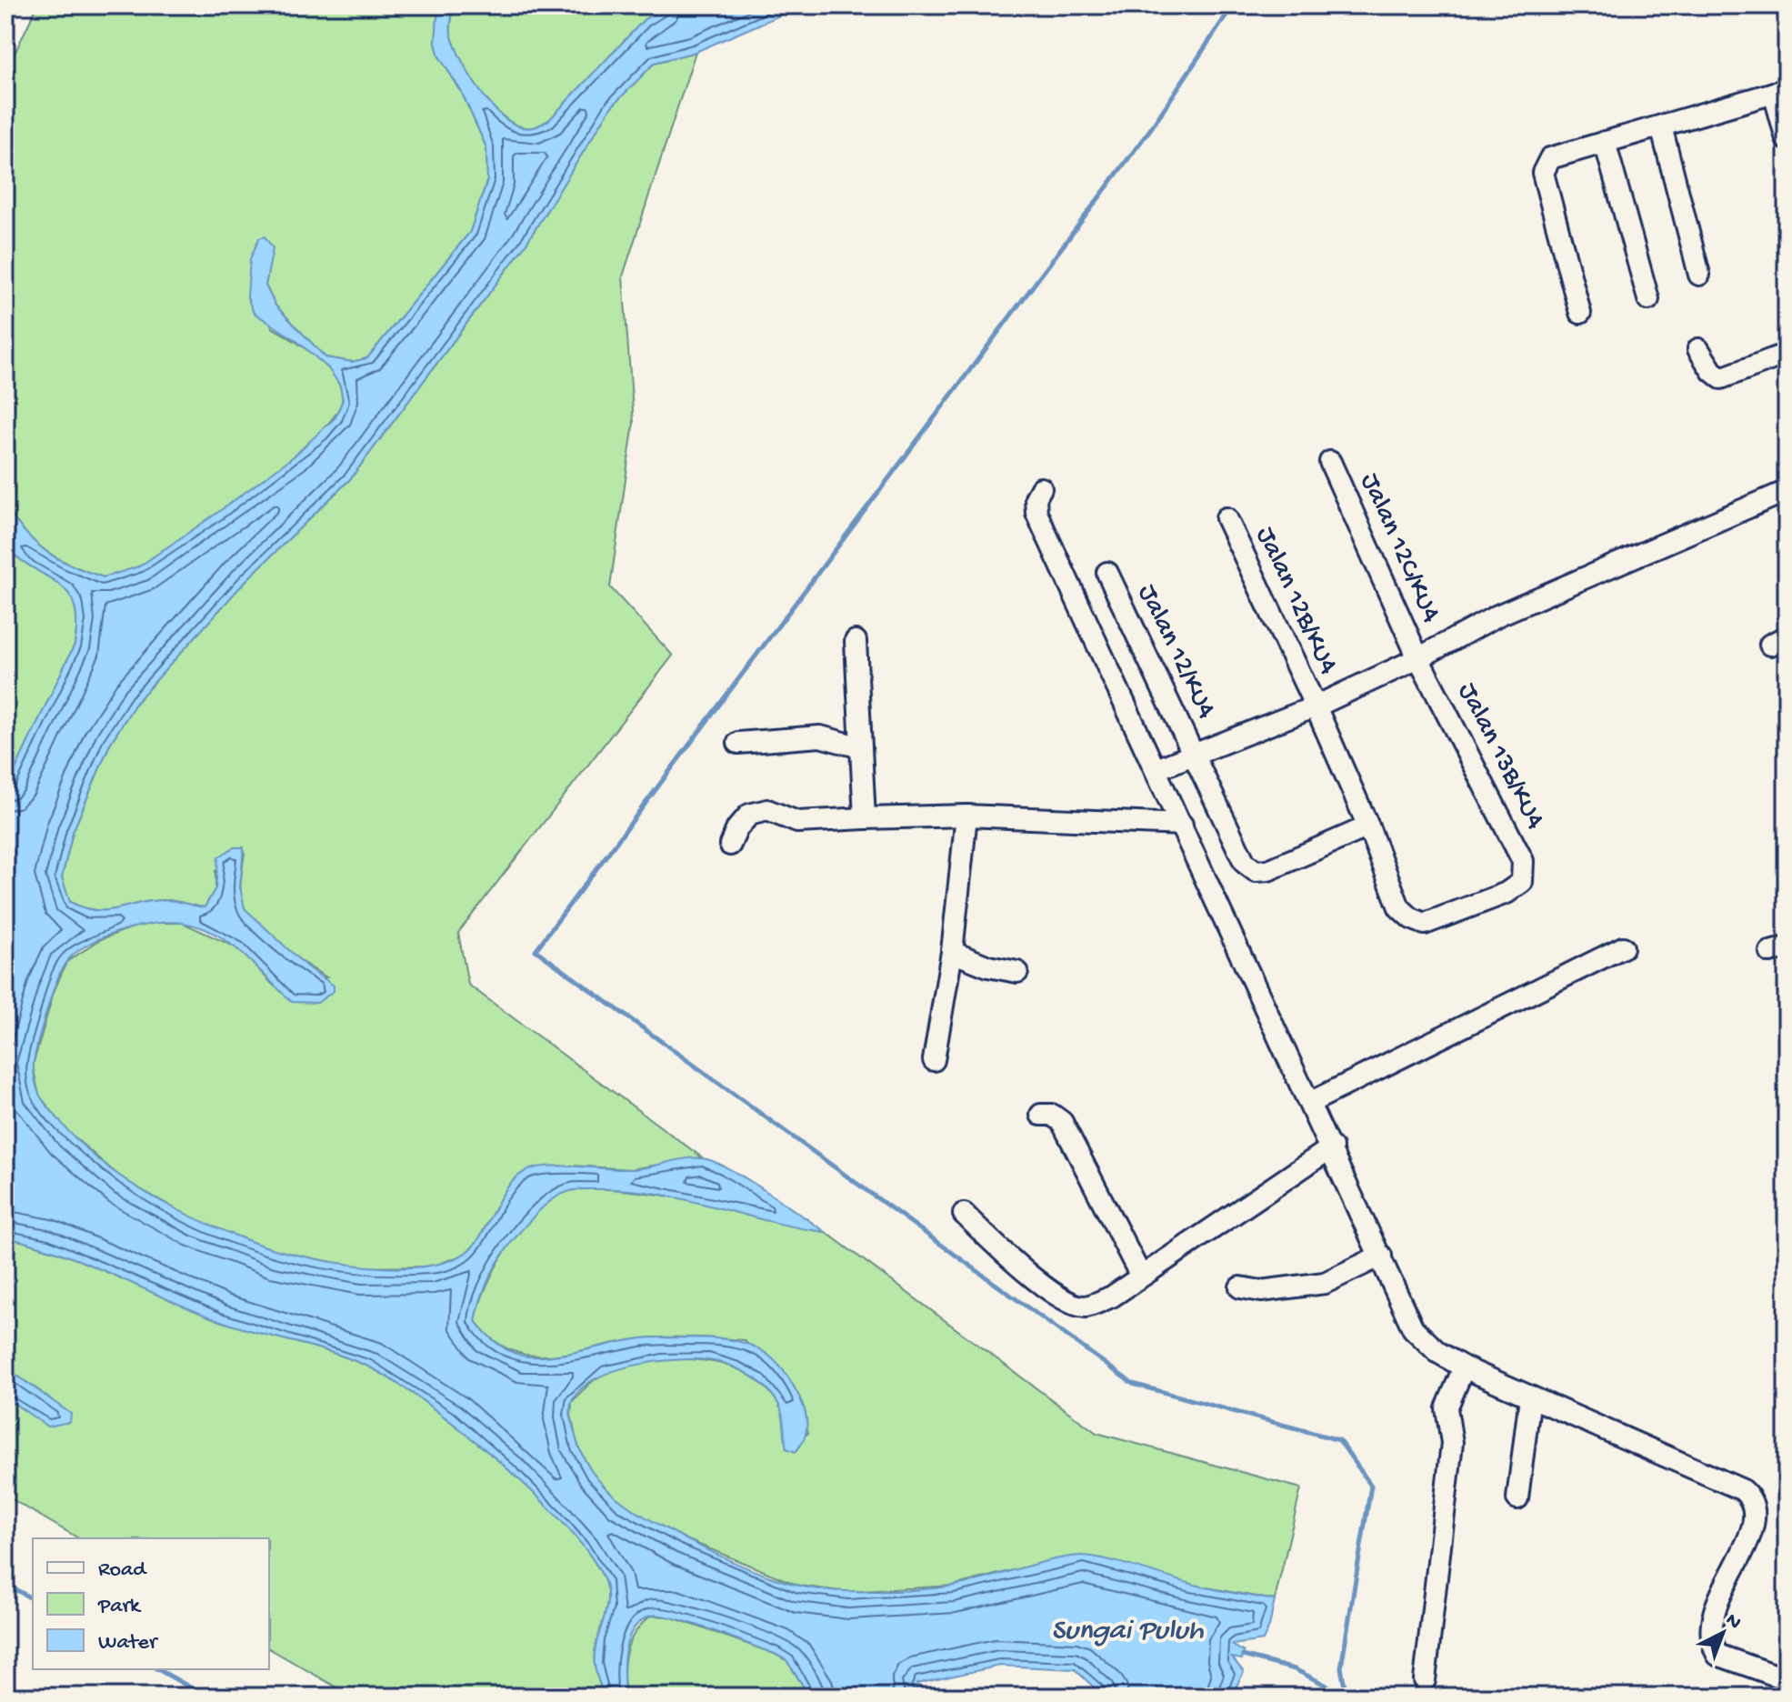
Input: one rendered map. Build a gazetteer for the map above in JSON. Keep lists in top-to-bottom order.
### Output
{
  "streets": {
    "street": [
      "Jalan 12C/KU4",
      "Jalan 12B/KU4",
      "Jalan 12/KU4",
      "Jalan 13B/KU4"
    ]
  },
  "crossings": [
    ["Jalan 12C/KU4", "Jalan 13B/KU4"],
    ["Jalan 12B/KU4", "Jalan 12/KU4"],
    ["Jalan 12B/KU4", "Jalan 13B/KU4"]
  ],
  "water": ["Sungai Puluh"],
  "legend": ["Road", "Park", "Water"],
  "north": "top right"
}
